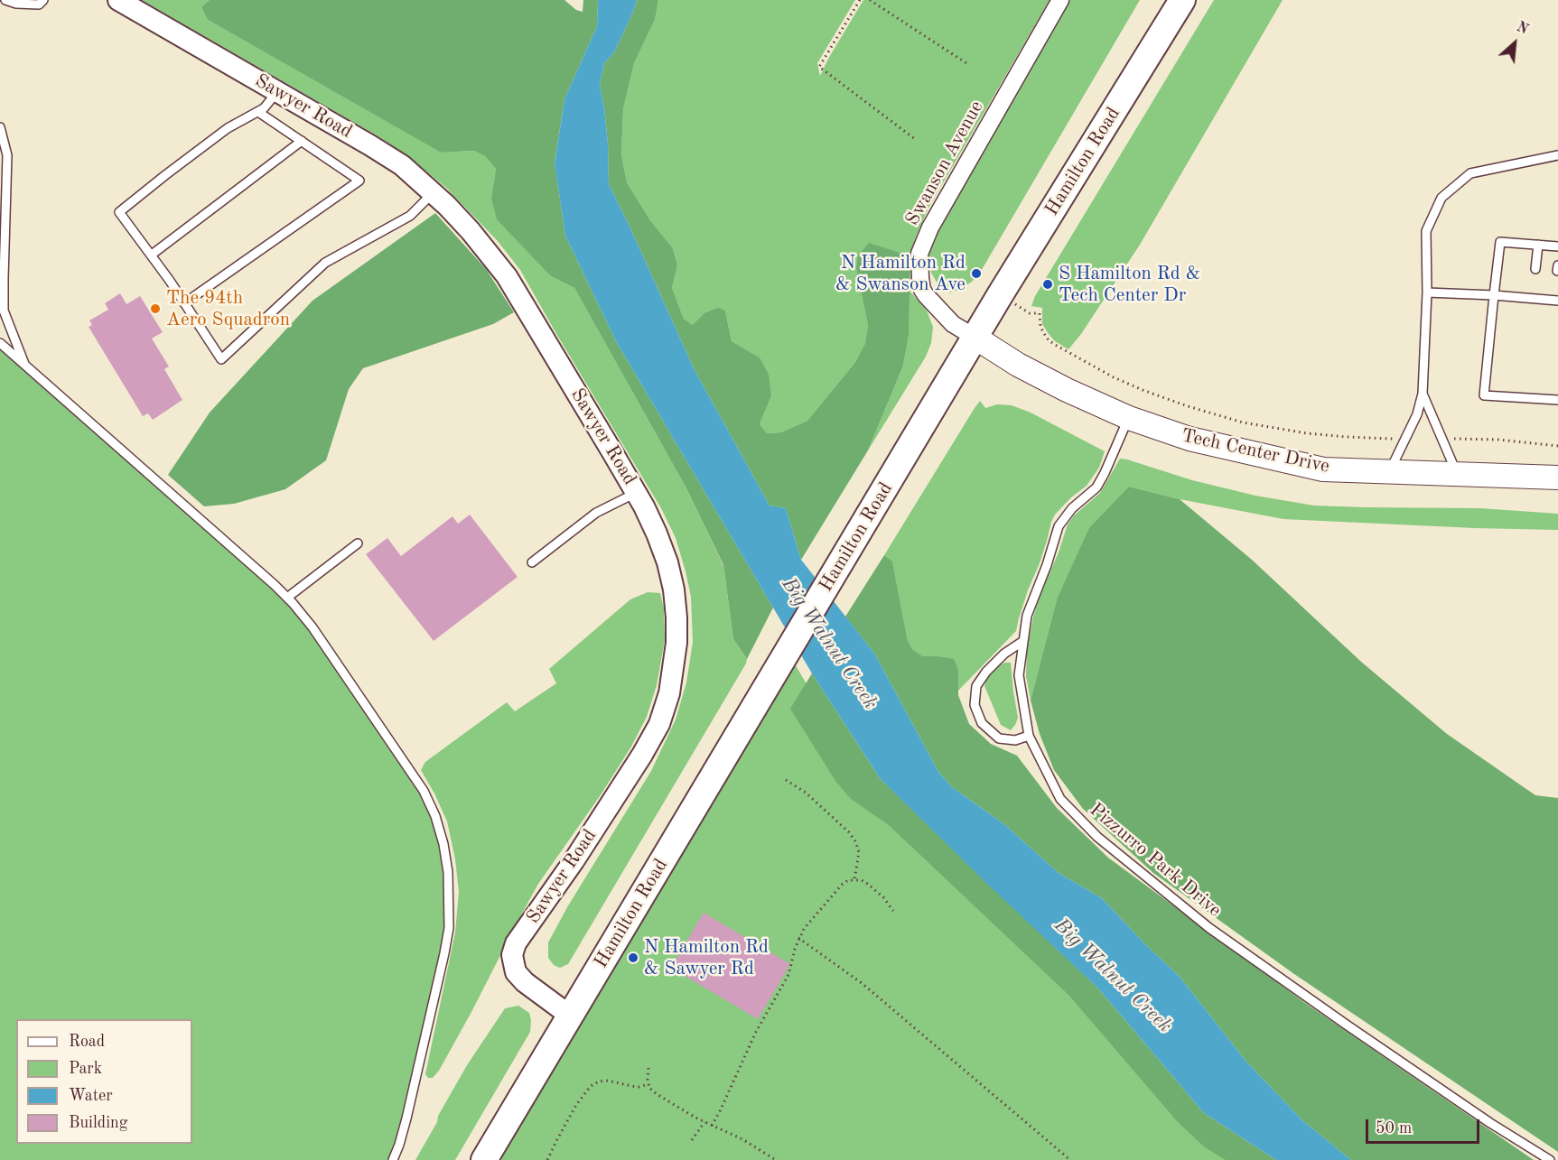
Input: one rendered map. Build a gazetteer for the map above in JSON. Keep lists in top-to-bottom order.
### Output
{
  "streets": {
    "main road": ["Hamilton Road", "Tech Center Drive"],
    "street": ["Sawyer Road", "Swanson Avenue"],
    "lane": ["Pizzurro Park Drive"]
  },
  "crossings": [
    ["Sawyer Road", "Hamilton Road"],
    ["Hamilton Road", "Swanson Avenue"],
    ["Hamilton Road", "Tech Center Drive"],
    ["Swanson Avenue", "Tech Center Drive"],
    ["Tech Center Drive", "Pizzurro Park Drive"]
  ],
  "water": ["Big Walnut Creek"],
  "places": [
    "N Hamilton Rd & Swanson Ave",
    "S Hamilton Rd & Tech Center Dr",
    "The 94th Aero Squadron",
    "N Hamilton Rd & Sawyer Rd"
  ],
  "legend": [
    "Road",
    "Park",
    "Water",
    "Building"
  ],
  "scale_bar": "50 m",
  "north": "top right"
}
